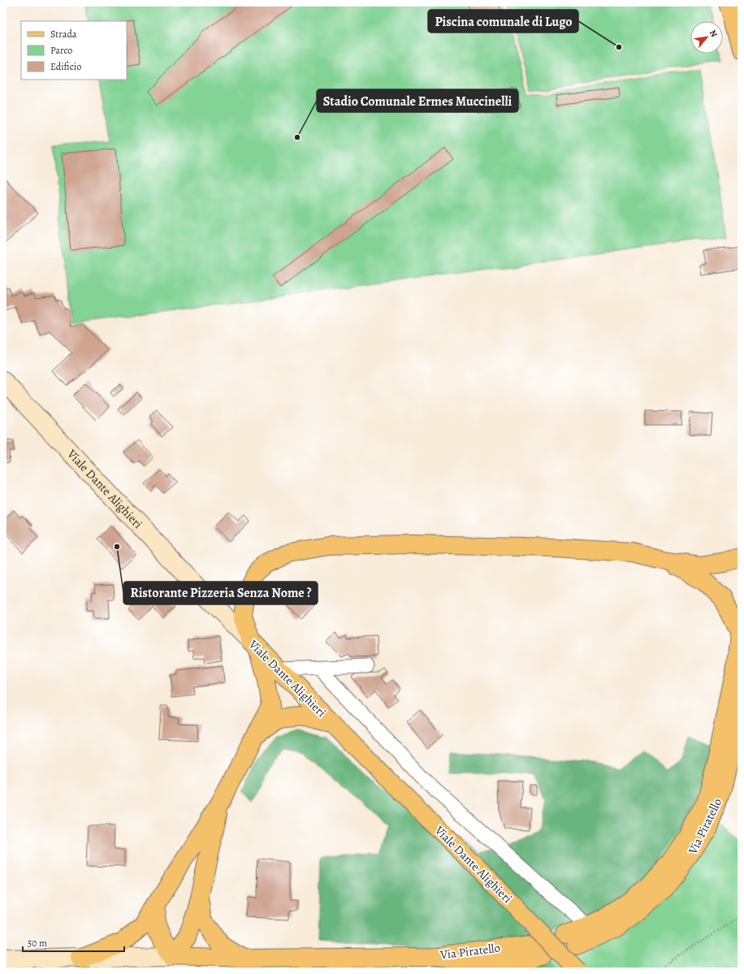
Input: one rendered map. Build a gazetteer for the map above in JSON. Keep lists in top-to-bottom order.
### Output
{
  "streets": {
    "main road": ["Viale Dante Alighieri", "Via Piratello"]
  },
  "places": ["Piscina comunale di Lugo", "Stadio Comunale Ermes Muccinelli", "Ristorante Pizzeria Senza Nome ?"],
  "legend": ["Strada", "Parco", "Edificio"],
  "scale_bar": "50 m",
  "north": "top right"
}
